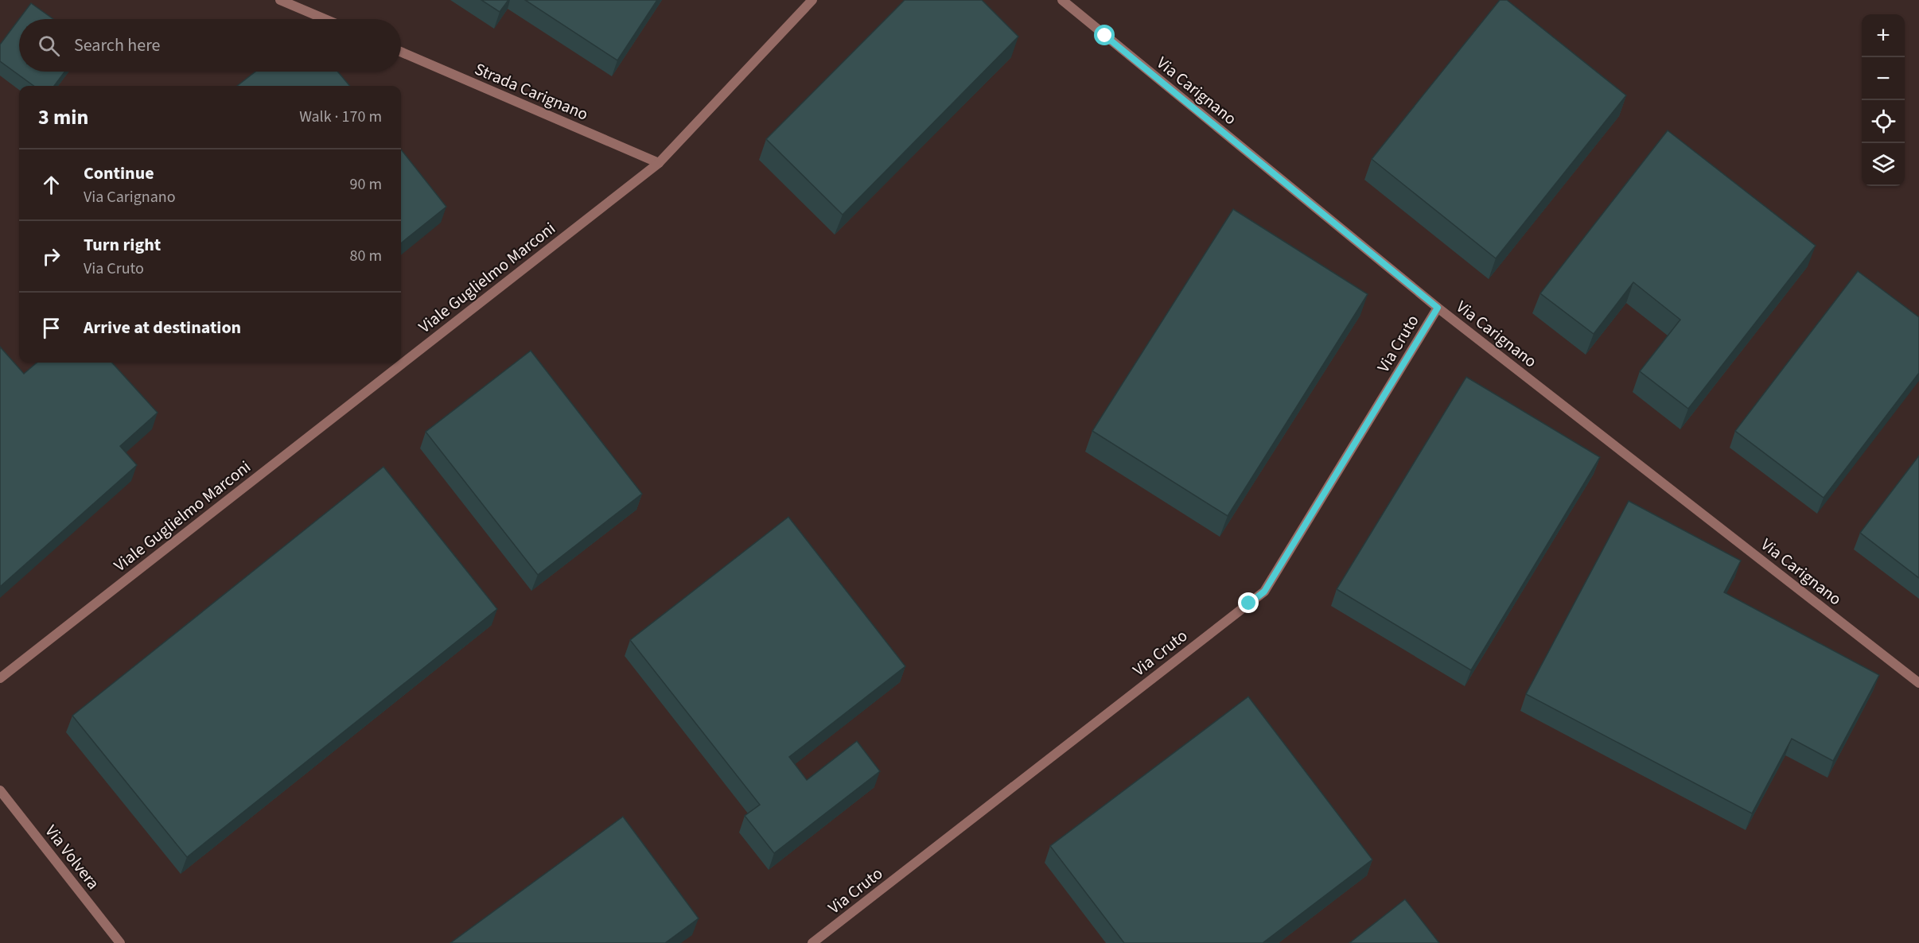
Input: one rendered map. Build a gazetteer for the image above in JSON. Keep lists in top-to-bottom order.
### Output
{
  "streets": {
    "street": [
      "Via Carignano",
      "Strada Carignano",
      "Viale Guglielmo Marconi",
      "Via Cruto",
      "Via Volvera"
    ]
  },
  "crossings": [
    ["Via Carignano", "Via Cruto"],
    ["Strada Carignano", "Viale Guglielmo Marconi"]
  ],
  "page": {
    "map_buttons": ["+", "−"],
    "search": "Search here",
    "heading": ["3 min", "Walk · 170 m"],
    "list": [
      ["Continue", "Via Carignano", "90 m"],
      ["Turn right", "Via Cruto", "80 m"],
      "Arrive at destination"
    ]
  }
}
